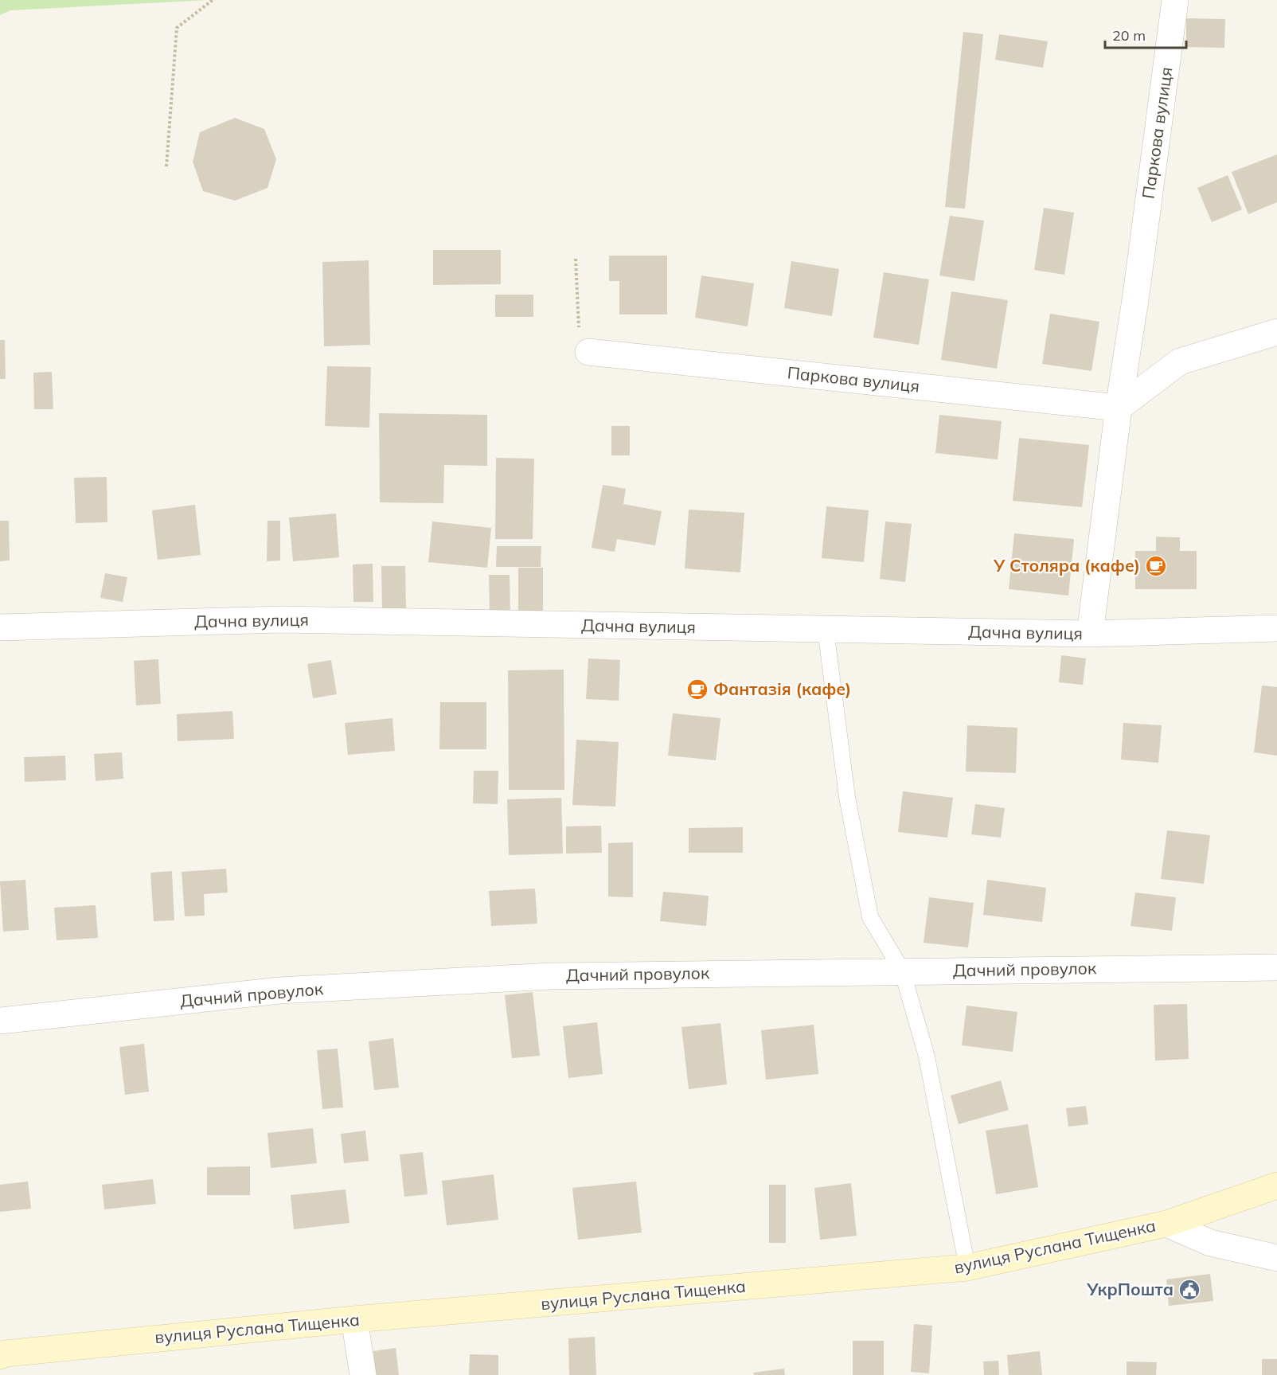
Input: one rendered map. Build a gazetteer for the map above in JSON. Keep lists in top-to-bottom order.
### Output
{
  "streets": {
    "street": [
      "Паркова вулиця",
      "Дачна вулиця",
      "Дачний провулок",
      "вулиця Руслана Тищенка"
    ]
  },
  "crossings": [
    ["Паркова вулиця", "Дачна вулиця"]
  ],
  "places": {
    "cafe": ["У Столяра (кафе)", "Фантазія (кафе)"],
    "public building": ["УкрПошта"]
  },
  "scale_bar": "20 m"
}
